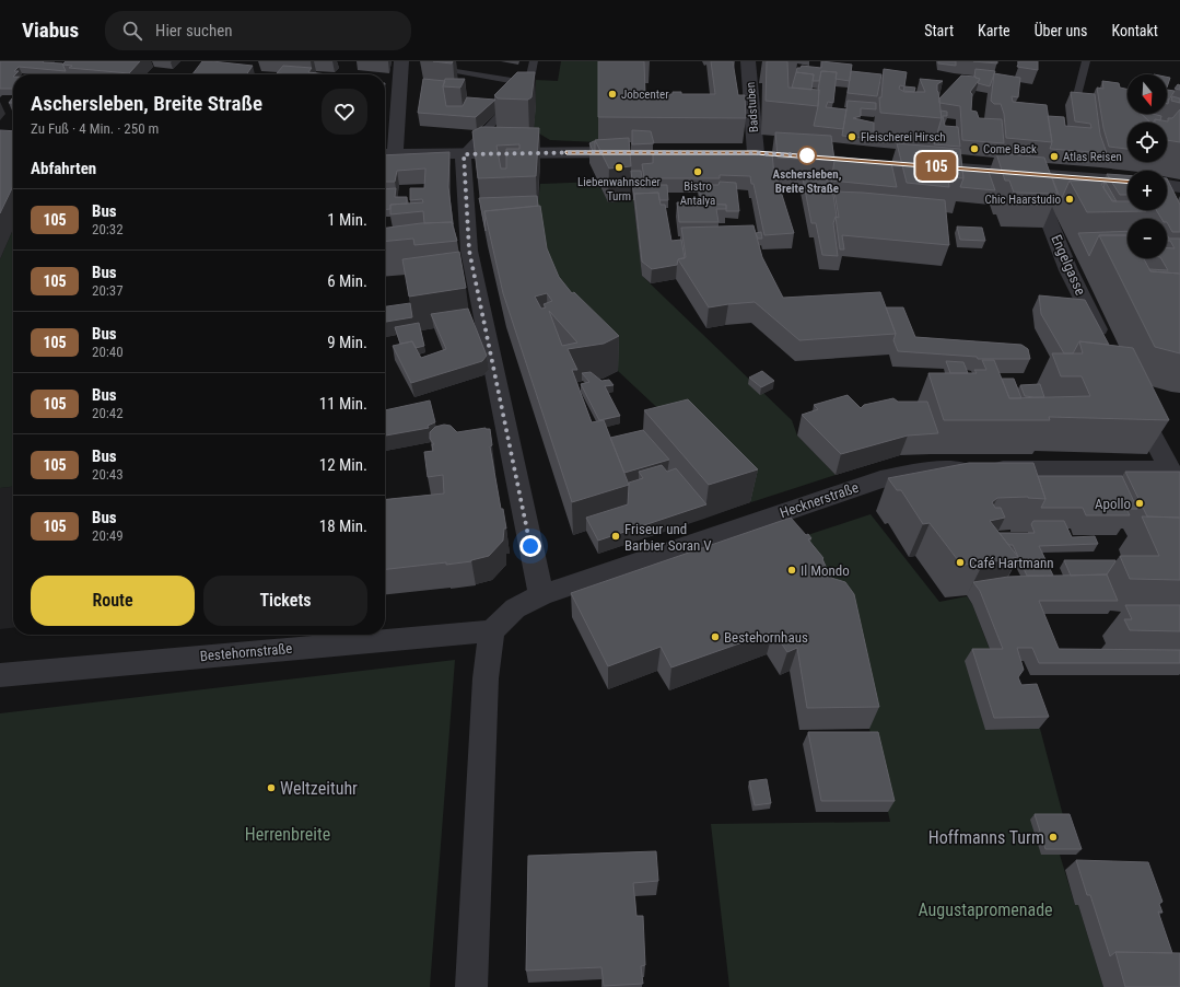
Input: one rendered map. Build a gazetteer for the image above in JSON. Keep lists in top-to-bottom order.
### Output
{
  "streets": {
    "street": [
      "Badstuben",
      "Engelgasse",
      "Hecknerstraße",
      "Bestehornstraße"
    ]
  },
  "crossings": [
    ["Hecknerstraße", "Bestehornstraße"]
  ],
  "parks": ["Herrenbreite", "Augustapromenade"],
  "places": [
    "Jobcenter",
    "Fleischerei Hirsch",
    "Come Back",
    "Aschersleben, Breite Straße",
    "Atlas Reisen",
    "Liebenwahnscher Turm",
    "Bistro Antalya",
    "Chic Haarstudio",
    "Apollo",
    "Friseur und Barbier Soran V",
    "Café Hartmann",
    "Il Mondo",
    "Bestehornhaus",
    "Weltzeituhr",
    "Hoffmanns Turm"
  ],
  "lines": ["bus line 105"],
  "north": "bottom",
  "page": {
    "header": "Viabus",
    "search": "Hier suchen",
    "nav": [
      "Start",
      "Karte",
      "Über uns",
      "Kontakt"
    ],
    "on_map": "105",
    "map_buttons": ["+", "−"],
    "heading": [
      ["Aschersleben, Breite Straße", "Zu Fuß · 4 Min. · 250 m"],
      "Abfahrten"
    ],
    "list": [
      {
        "mark": "105",
        "name": "Bus",
        "note": "20:32",
        "value": "1 Min."
      },
      {
        "mark": "105",
        "name": "Bus",
        "note": "20:37",
        "value": "6 Min."
      },
      {
        "mark": "105",
        "name": "Bus",
        "note": "20:40",
        "value": "9 Min."
      },
      {
        "mark": "105",
        "name": "Bus",
        "note": "20:42",
        "value": "11 Min."
      },
      {
        "mark": "105",
        "name": "Bus",
        "note": "20:43",
        "value": "12 Min."
      },
      {
        "mark": "105",
        "name": "Bus",
        "note": "20:49",
        "value": "18 Min."
      }
    ],
    "buttons": ["Route", "Tickets"]
  }
}
